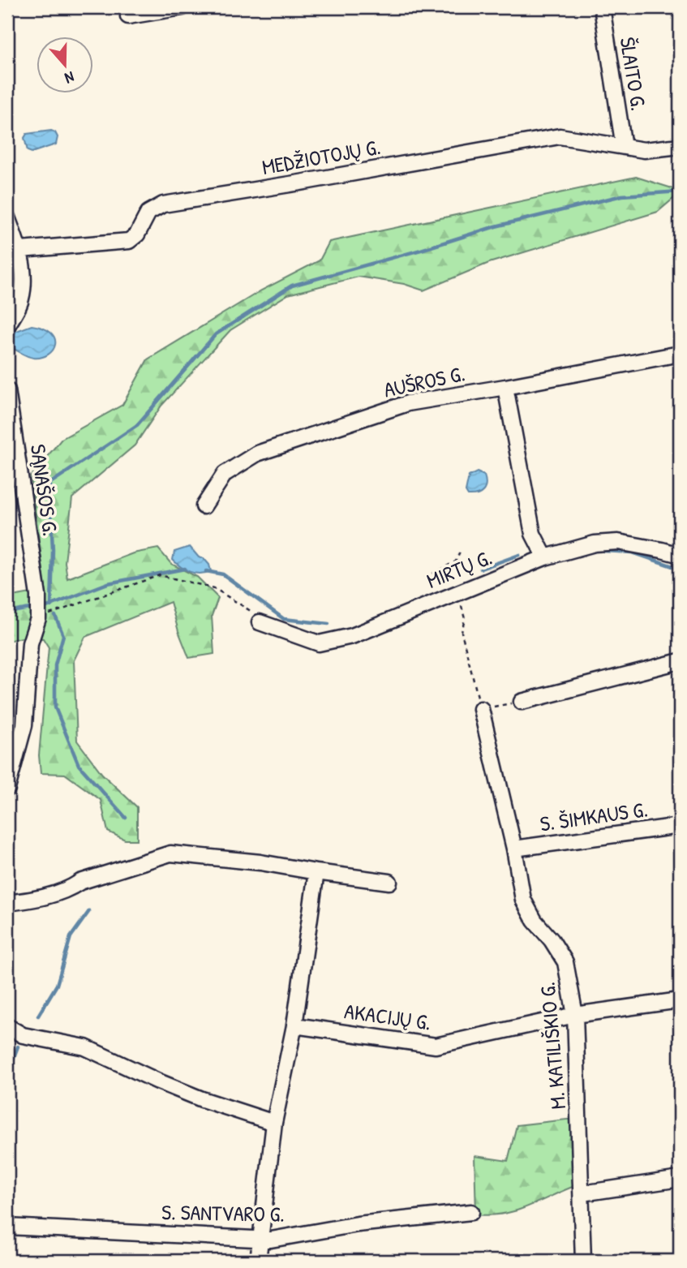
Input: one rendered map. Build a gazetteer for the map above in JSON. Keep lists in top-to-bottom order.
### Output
{
  "streets": {
    "street": [
      "ŠLAITO G.",
      "MEDŽIOTOJŲ G.",
      "AUŠROS G.",
      "SĄNAŠOS G.",
      "MIRTŲ G.",
      "S. ŠIMKAUS G.",
      "AKACIJŲ G.",
      "M. KATILIŠKIO G.",
      "S. SANTVARO G."
    ]
  },
  "crossings": [
    ["ŠLAITO G.", "MEDŽIOTOJŲ G."],
    ["S. ŠIMKAUS G.", "M. KATILIŠKIO G."],
    ["AKACIJŲ G.", "M. KATILIŠKIO G."]
  ],
  "north": "bottom"
}
